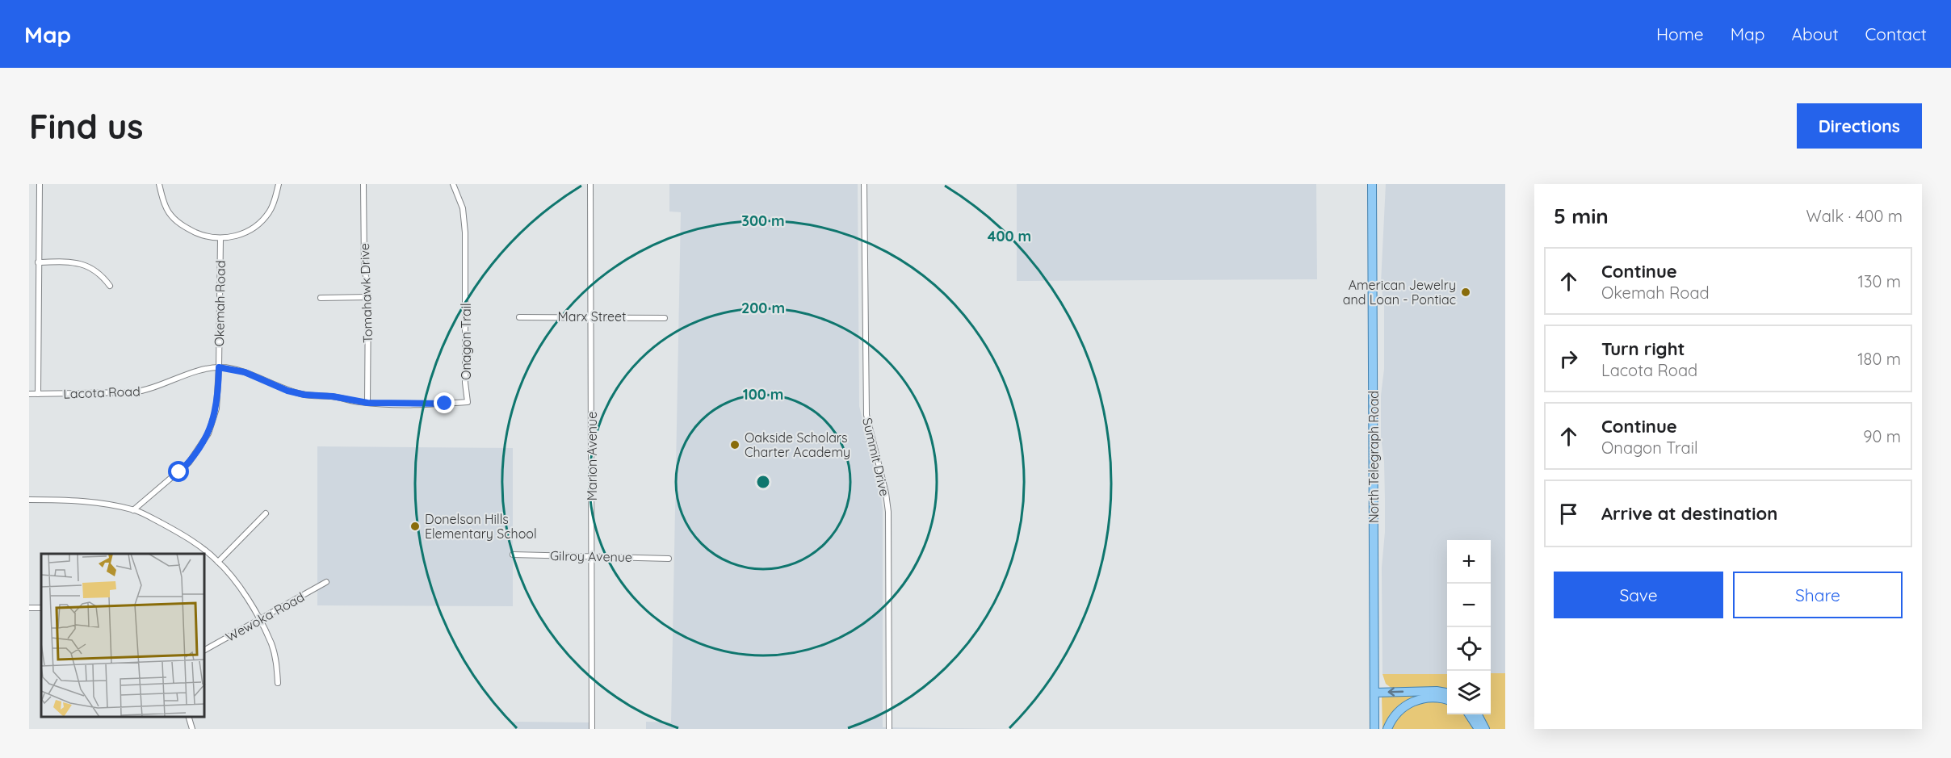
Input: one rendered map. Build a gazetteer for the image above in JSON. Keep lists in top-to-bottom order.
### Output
{
  "streets": {
    "main road": ["North Telegraph Road"],
    "street": [
      "Tomahawk Drive",
      "Okemah Road",
      "Marx Street",
      "Onagon Trail",
      "Lacota Road",
      "Marion Avenue",
      "Summit Drive",
      "Gilroy Avenue",
      "Wewoka Road"
    ]
  },
  "crossings": [
    ["Tomahawk Drive", "Onagon Trail"],
    ["Tomahawk Drive", "Lacota Road"],
    ["Okemah Road", "Lacota Road"],
    ["Marx Street", "Marion Avenue"],
    ["Onagon Trail", "Lacota Road"],
    ["Marion Avenue", "Gilroy Avenue"]
  ],
  "places": ["American Jewelry and Loan - Pontiac", "Oakside Scholars Charter Academy", "Donelson Hills Elementary School"],
  "page": {
    "header": "Map",
    "nav": [
      "Home",
      "Map",
      "About",
      "Contact"
    ],
    "buttons": [
      "Directions",
      ["Save", "Share"]
    ],
    "title": "Find us",
    "heading": ["5 min", "Walk · 400 m"],
    "list": [
      ["Continue", "Okemah Road", "130 m"],
      ["Turn right", "Lacota Road", "180 m"],
      ["Continue", "Onagon Trail", "90 m"],
      "Arrive at destination"
    ],
    "map_buttons": ["+", "−"]
  },
  "rings": [
    "300 m",
    "400 m",
    "200 m",
    "100 m"
  ]
}
